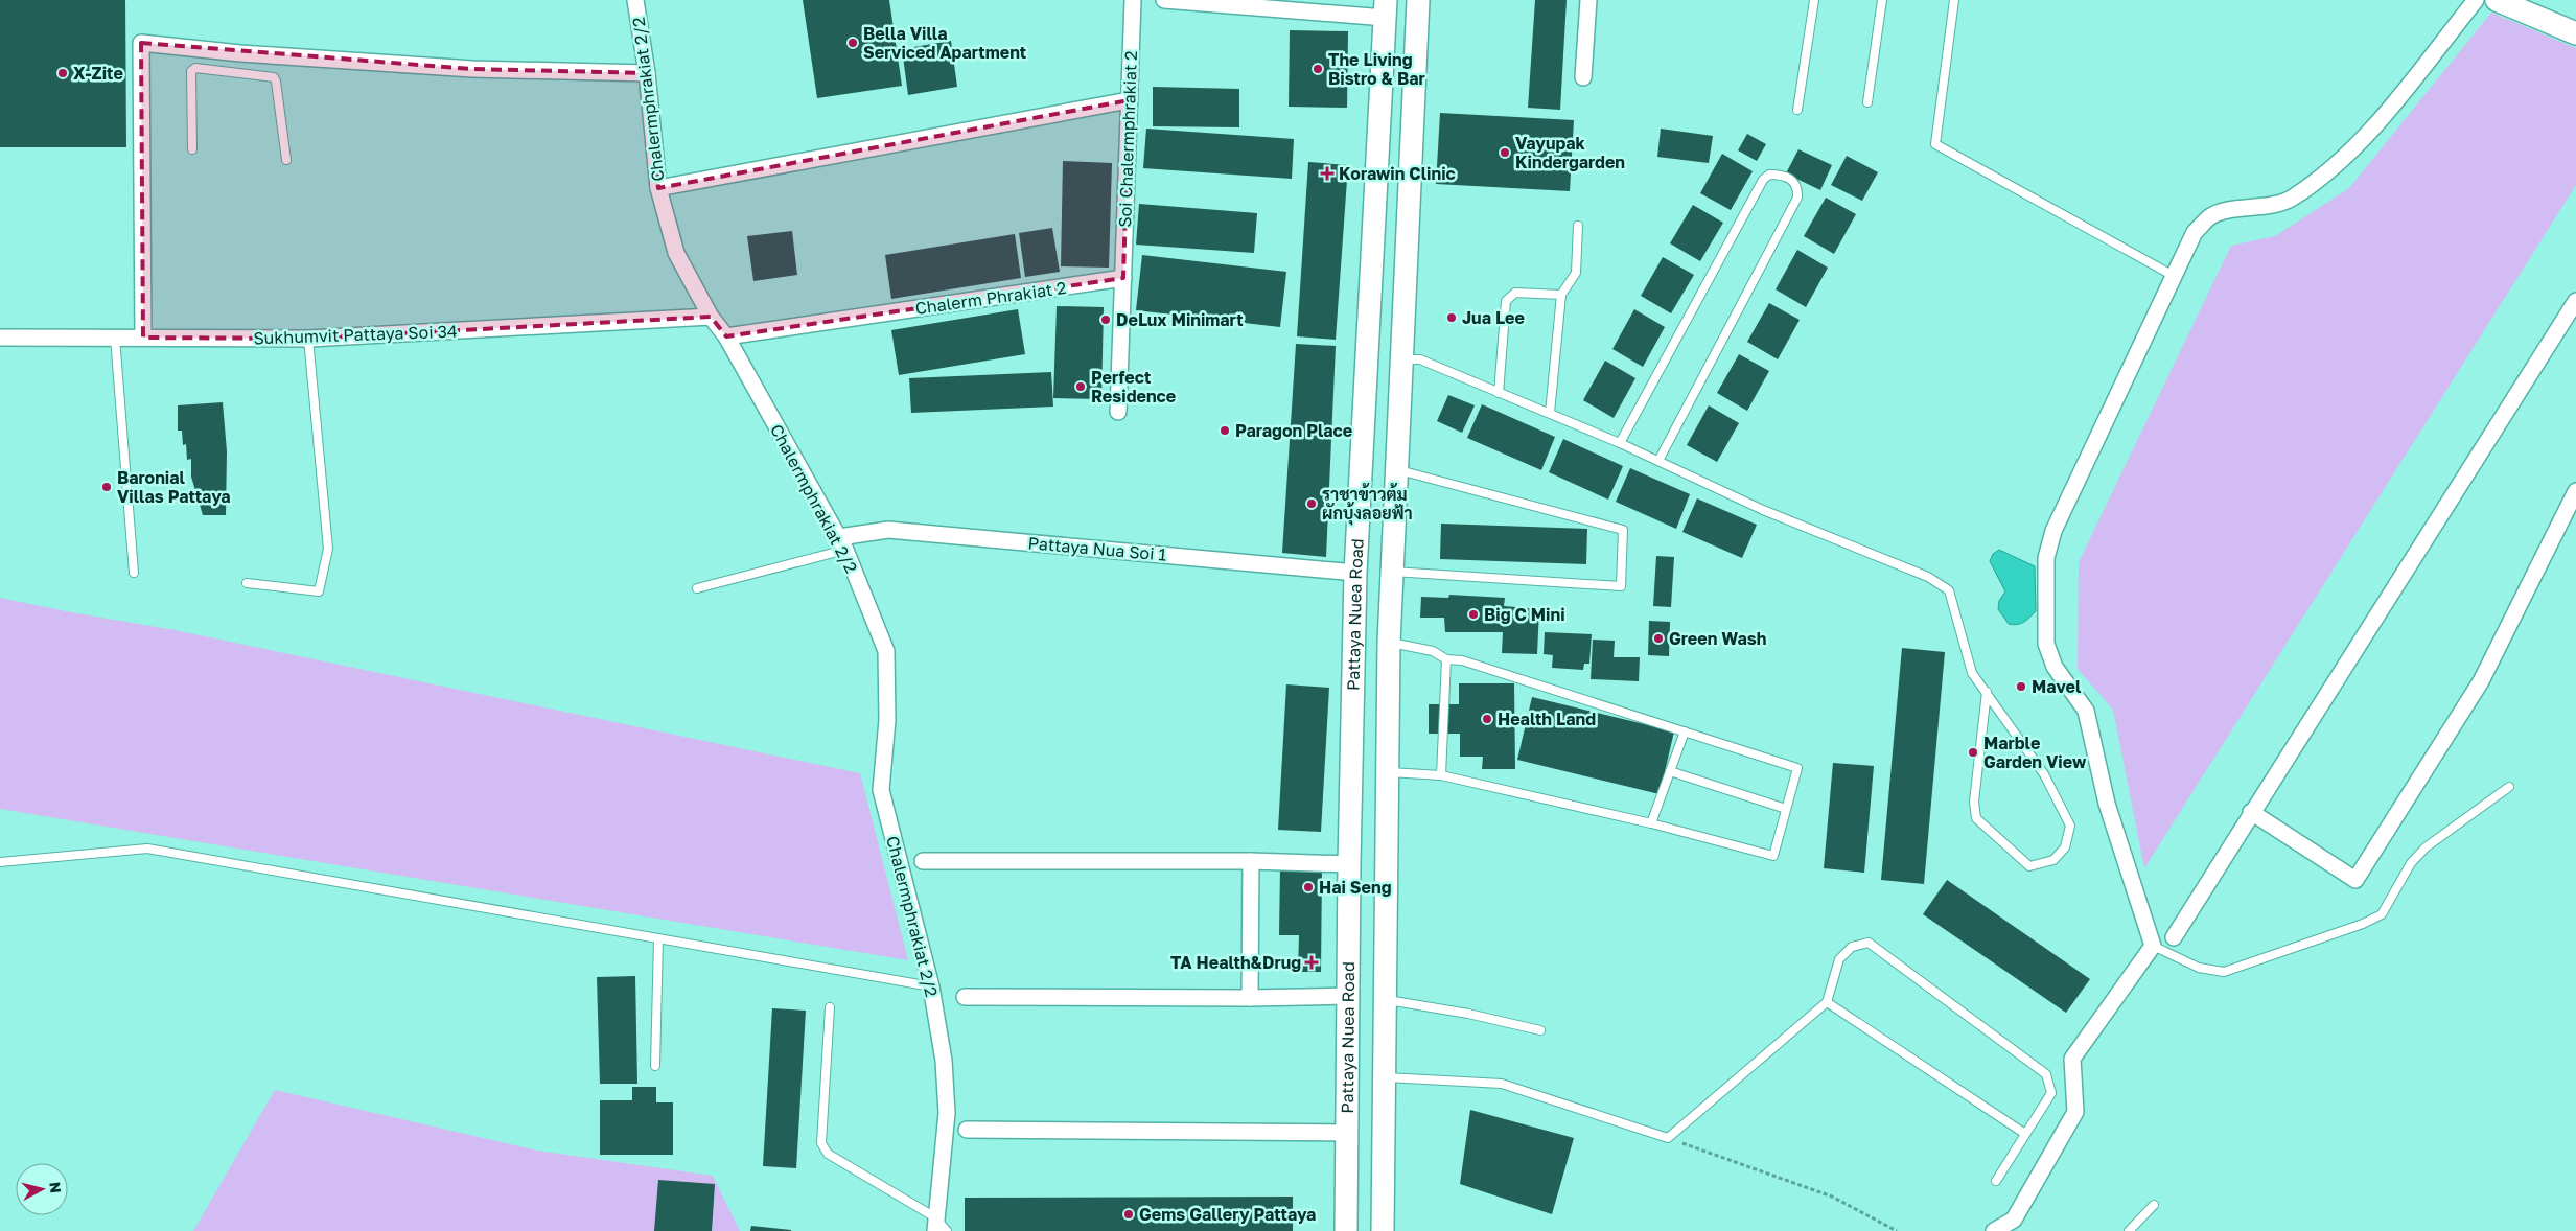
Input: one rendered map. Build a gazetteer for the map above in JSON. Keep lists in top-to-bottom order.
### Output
{
  "streets": {
    "main road": ["Pattaya Nuea Road"],
    "street": [
      "Chalermphrakiat 2/2",
      "Soi Chalermphrakiat 2",
      "Chalerm Phrakiat 2",
      "Sukhumvit Pattaya Soi 34",
      "Pattaya Nua Soi 1"
    ]
  },
  "crossings": [
    ["Chalermphrakiat 2/2", "Chalerm Phrakiat 2"],
    ["Chalermphrakiat 2/2", "Sukhumvit Pattaya Soi 34"],
    ["Chalermphrakiat 2/2", "Pattaya Nua Soi 1"],
    ["Soi Chalermphrakiat 2", "Chalerm Phrakiat 2"],
    ["Pattaya Nua Soi 1", "Pattaya Nuea Road"]
  ],
  "places": {
    "other": [
      "Bella Villa Serviced Apartment",
      "The Living Bistro & Bar",
      "X-Zite",
      "Vayupak Kindergarden",
      "Jua Lee",
      "DeLux Minimart",
      "Perfect Residence",
      "Paragon Place",
      "Baronial Villas Pattaya",
      "ราชาข้าวต้ม ผักบุ้งลอยฟ้า",
      "Big C Mini",
      "Green Wash",
      "Mavel",
      "Health Land",
      "Marble Garden View",
      "Hai Seng",
      "Gems Gallery Pattaya"
    ],
    "health": ["Korawin Clinic", "TA Health&Drug"]
  },
  "north": "right"
}
